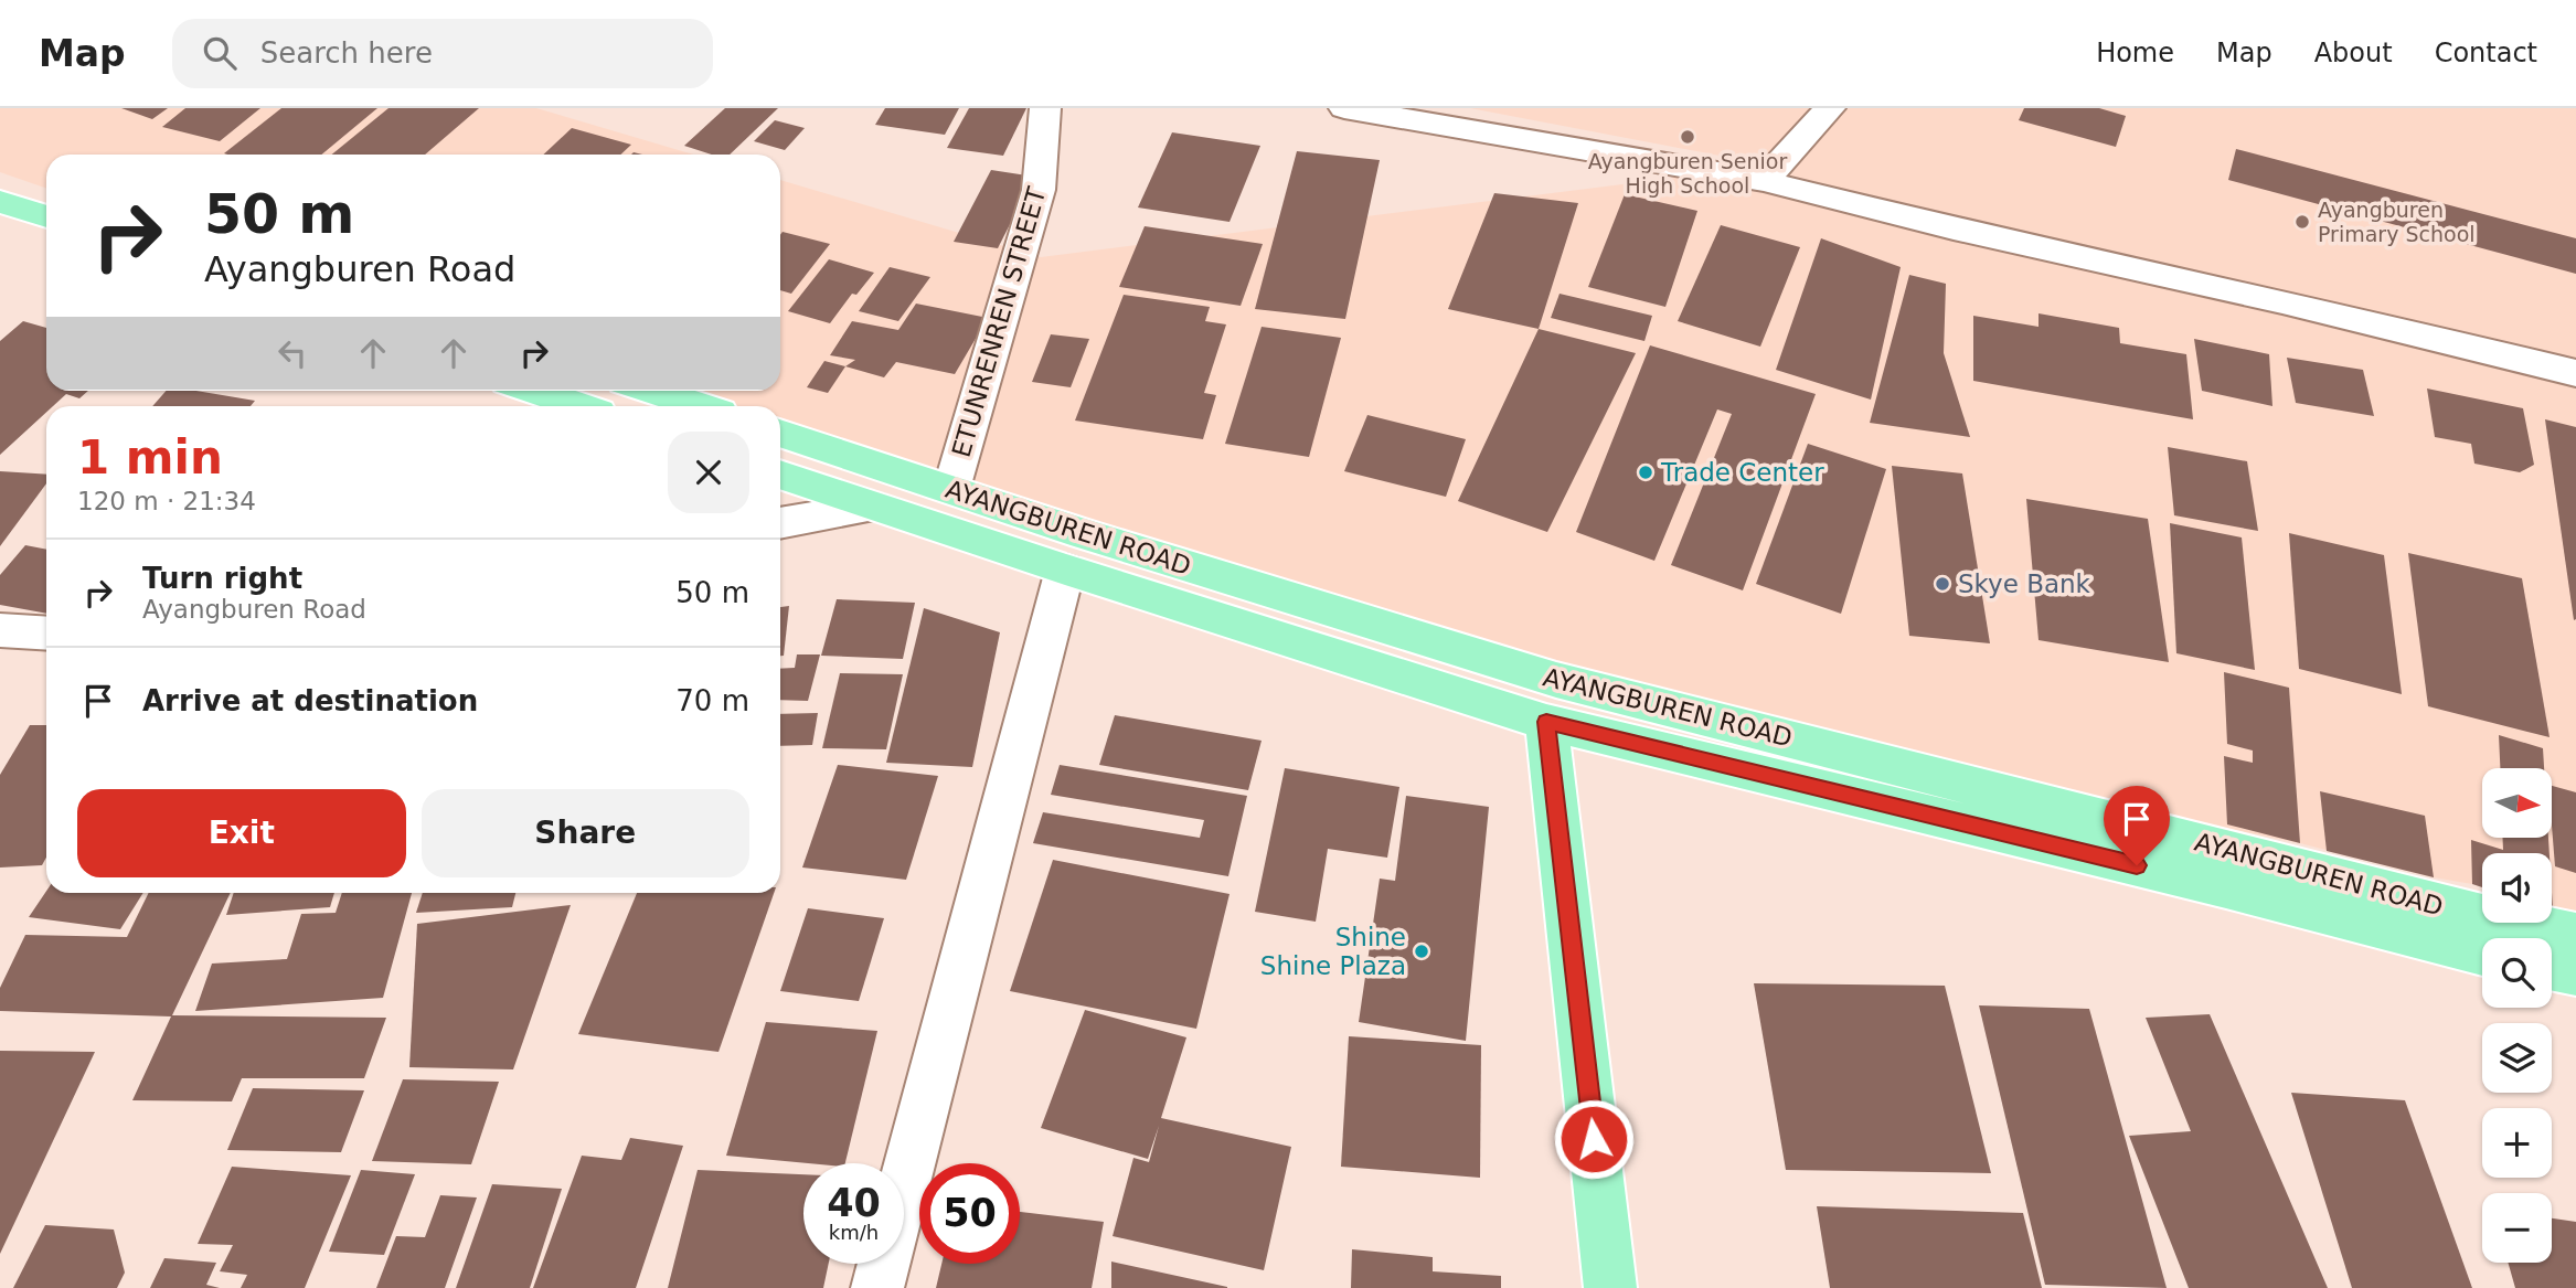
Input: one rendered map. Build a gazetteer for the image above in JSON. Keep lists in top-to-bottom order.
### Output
{
  "streets": {
    "main road": ["AYANGBUREN ROAD"],
    "street": ["ETUNRENREN STREET"]
  },
  "crossings": [
    ["ETUNRENREN STREET", "AYANGBUREN ROAD"]
  ],
  "places": [
    "Ayangburen Senior High School",
    "Ayangburen Primary School",
    "Trade Center",
    "Skye Bank",
    "Shine Shine Plaza"
  ],
  "north": "right",
  "page": {
    "header": "Map",
    "search": "Search here",
    "nav": [
      "Home",
      "Map",
      "About",
      "Contact"
    ],
    "turn": ["50 m", "Ayangburen Road"],
    "heading": ["1 min", "120 m · 21:34"],
    "list": [
      {
        "name": "Turn right",
        "note": "Ayangburen Road",
        "value": "50 m"
      },
      {
        "name": "Arrive at destination",
        "value": "70 m"
      }
    ],
    "map_buttons": ["+", "−"],
    "buttons": ["Exit", "Share"],
    "speed": "40 km/h",
    "limit": "50"
  }
}
